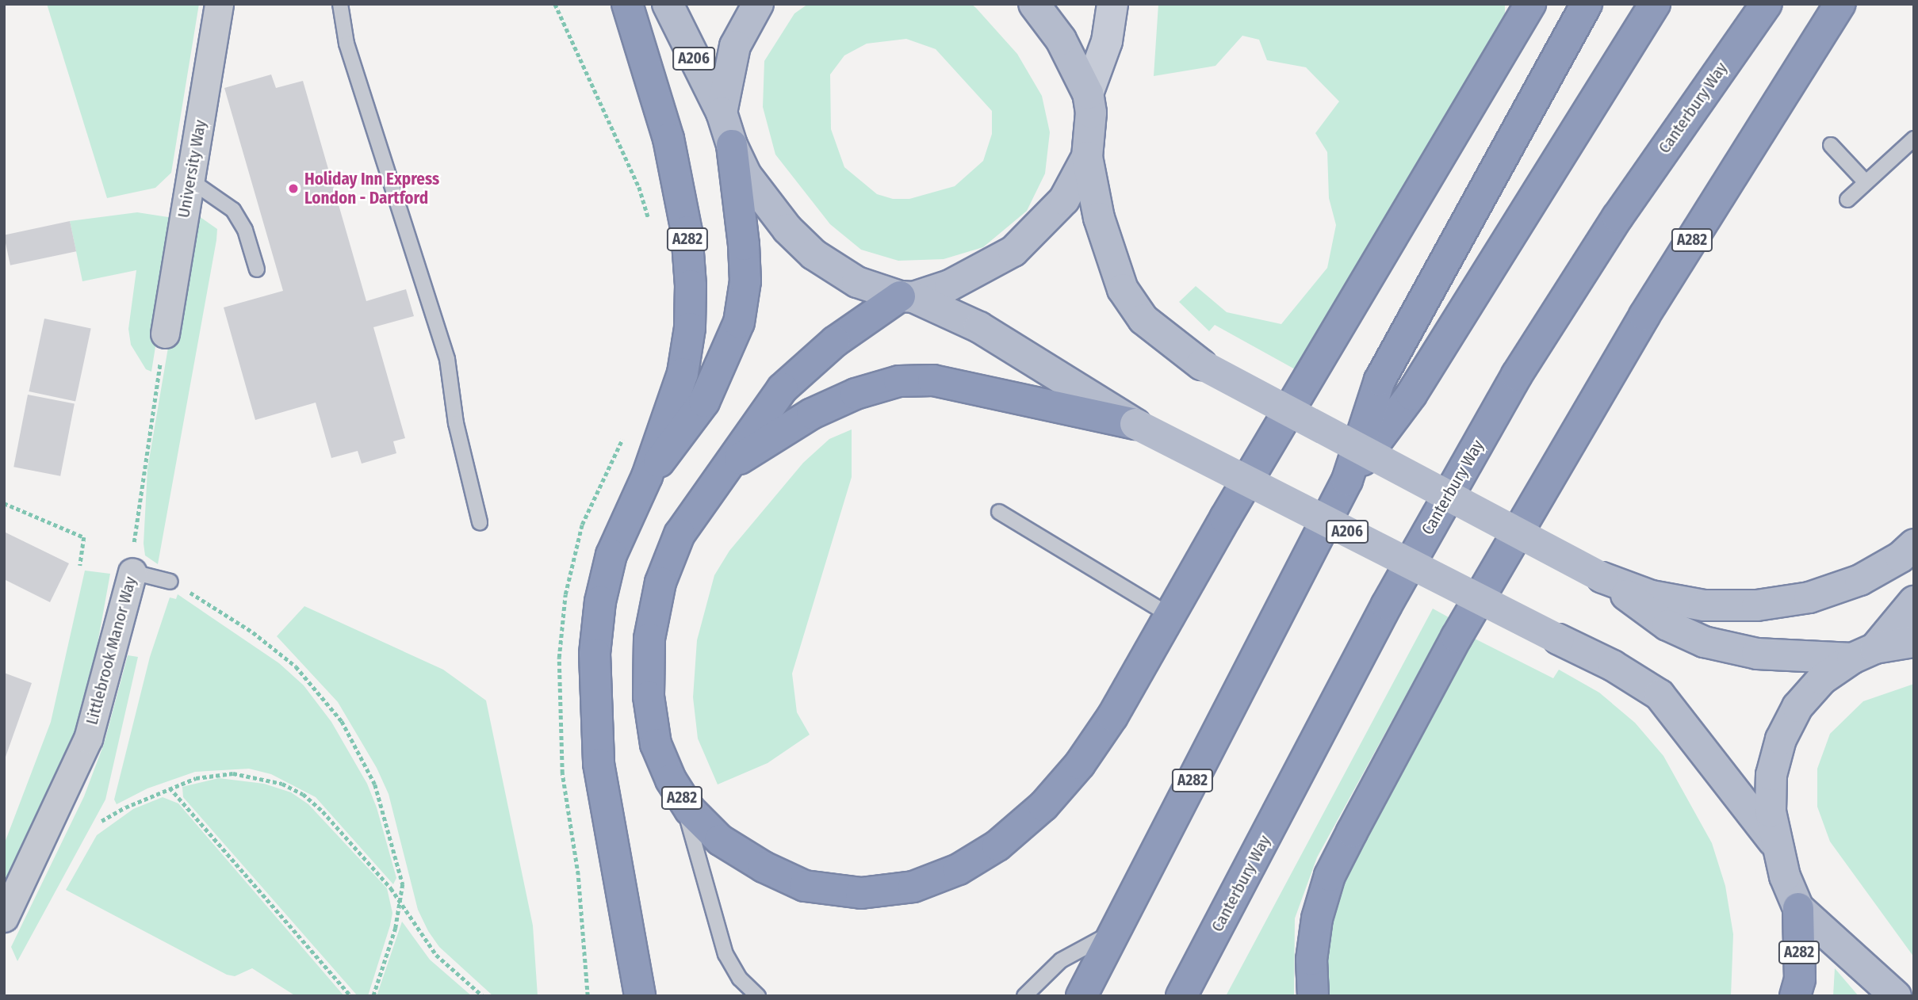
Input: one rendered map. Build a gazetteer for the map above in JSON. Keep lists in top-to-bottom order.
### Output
{
  "streets": {
    "highway": ["Canterbury Way", "A282"],
    "main road": ["A206"],
    "street": ["University Way", "Littlebrook Manor Way"]
  },
  "crossings": [
    ["A206", "A282"],
    ["University Way", "Littlebrook Manor Way"]
  ],
  "places": ["Holiday Inn Express London - Dartford"]
}
